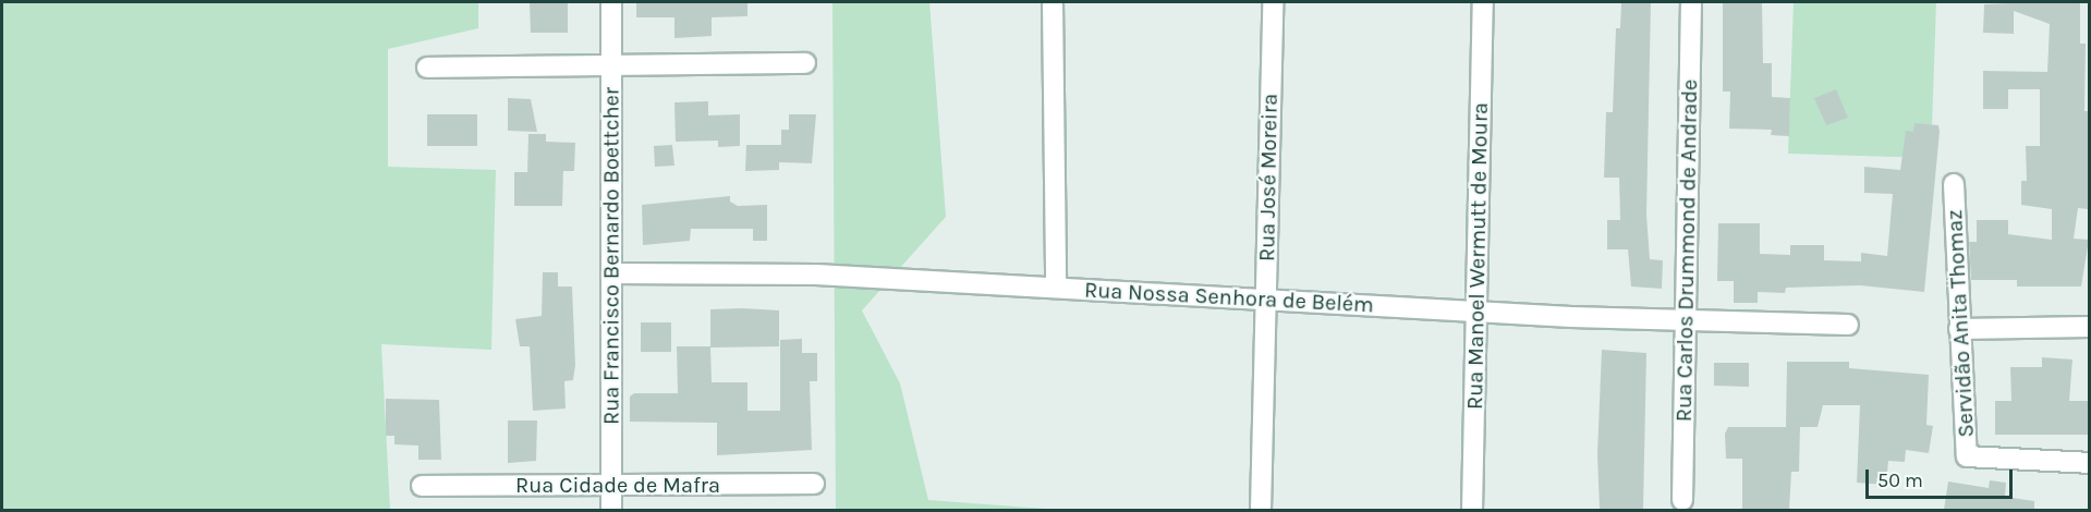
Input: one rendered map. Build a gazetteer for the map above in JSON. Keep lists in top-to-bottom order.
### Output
{
  "streets": {
    "street": [
      "Rua José Moreira",
      "Rua Carlos Drummond de Andrade",
      "Rua Francisco Bernardo Boettcher",
      "Rua Manoel Wermutt de Moura",
      "Rua Nossa Senhora de Belém",
      "Servidão Anita Thomaz",
      "Rua Cidade de Mafra"
    ]
  },
  "crossings": [
    ["Rua José Moreira", "Rua Nossa Senhora de Belém"],
    ["Rua Carlos Drummond de Andrade", "Rua Nossa Senhora de Belém"],
    ["Rua Francisco Bernardo Boettcher", "Rua Nossa Senhora de Belém"],
    ["Rua Francisco Bernardo Boettcher", "Rua Cidade de Mafra"],
    ["Rua Manoel Wermutt de Moura", "Rua Nossa Senhora de Belém"]
  ],
  "scale_bar": "50 m"
}
